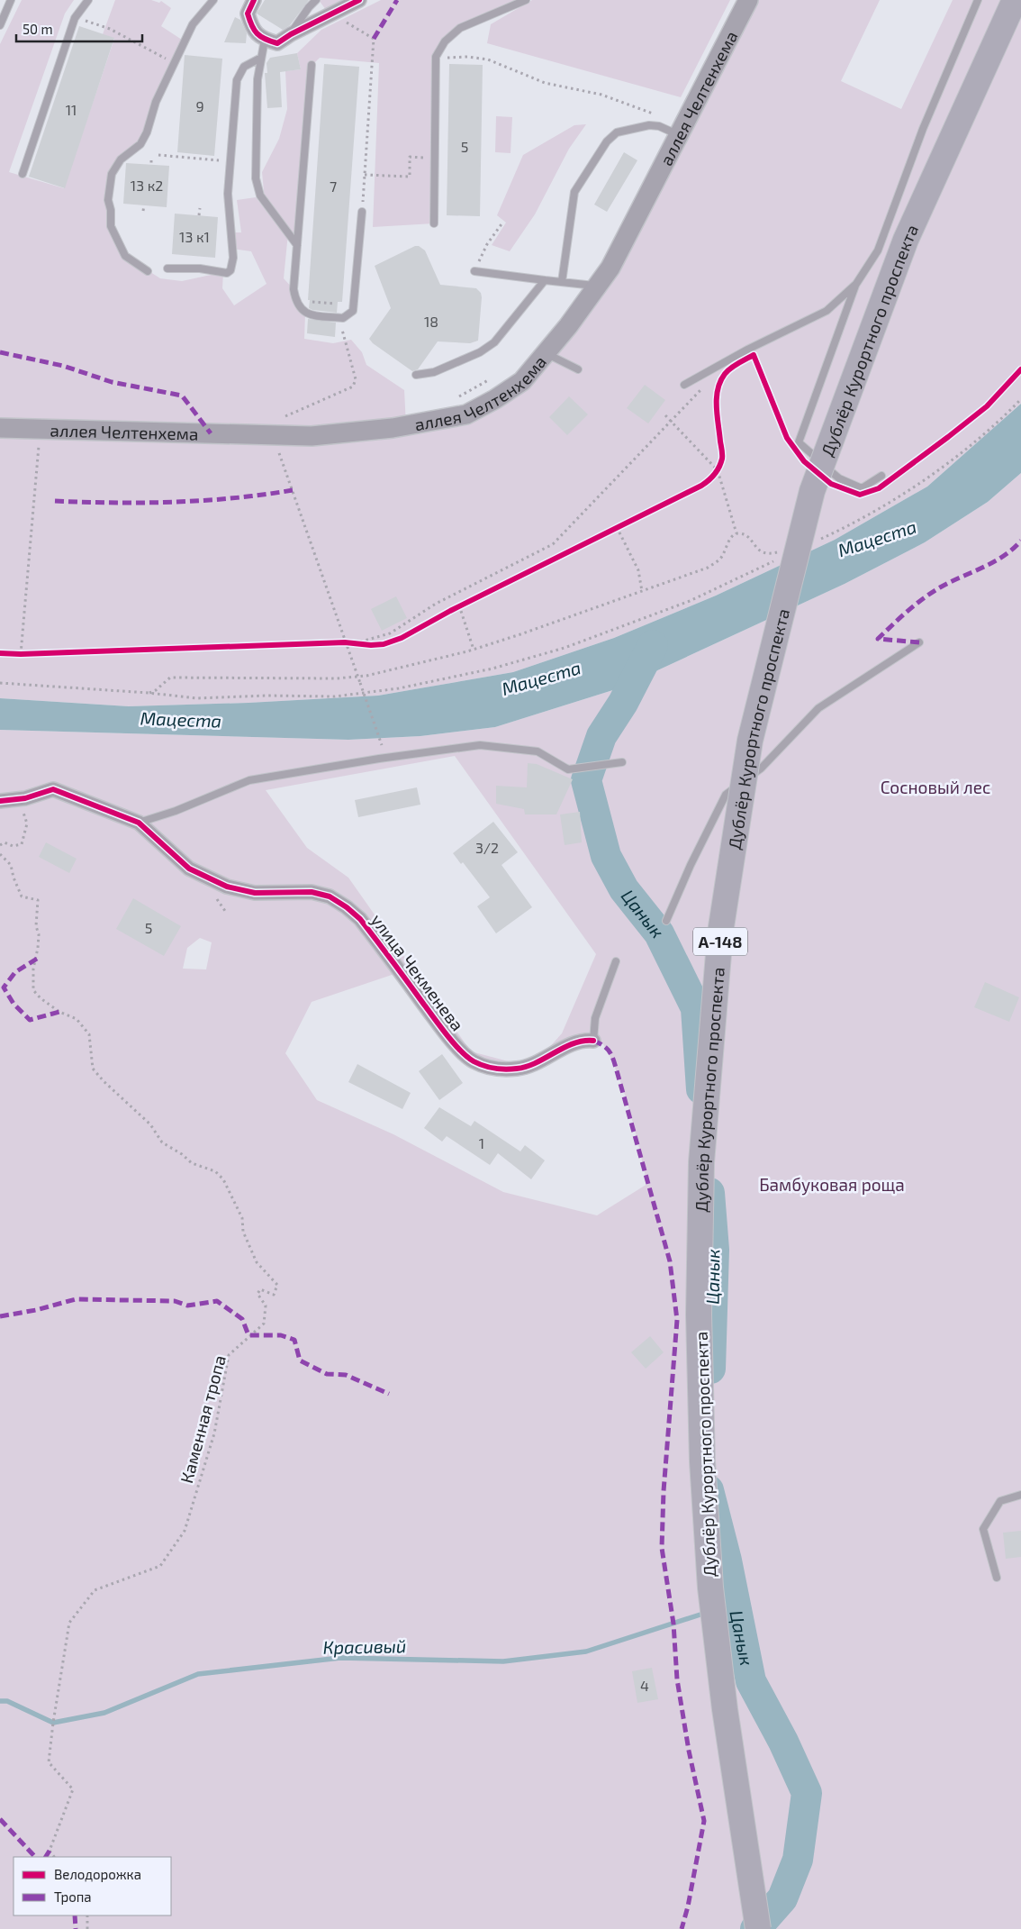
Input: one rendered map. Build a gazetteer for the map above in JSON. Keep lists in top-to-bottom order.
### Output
{
  "streets": {
    "highway": ["Дублёр Курортного проспекта", "А-148"],
    "main road": ["аллея Челтенхема"],
    "street": ["улица Чекменева"],
    "path": ["Каменная тропа"]
  },
  "water": ["Мацеста", "Цанык", "Красивый"],
  "parks": ["Сосновый лес", "Бамбуковая роща"],
  "house_numbers": [
    "9",
    "11",
    "5",
    "13 к2",
    "7",
    "13 к1",
    "18",
    "3/2",
    "5",
    "1",
    "4"
  ],
  "legend": ["Велодорожка", "Тропа"],
  "scale_bar": "50 m"
}
